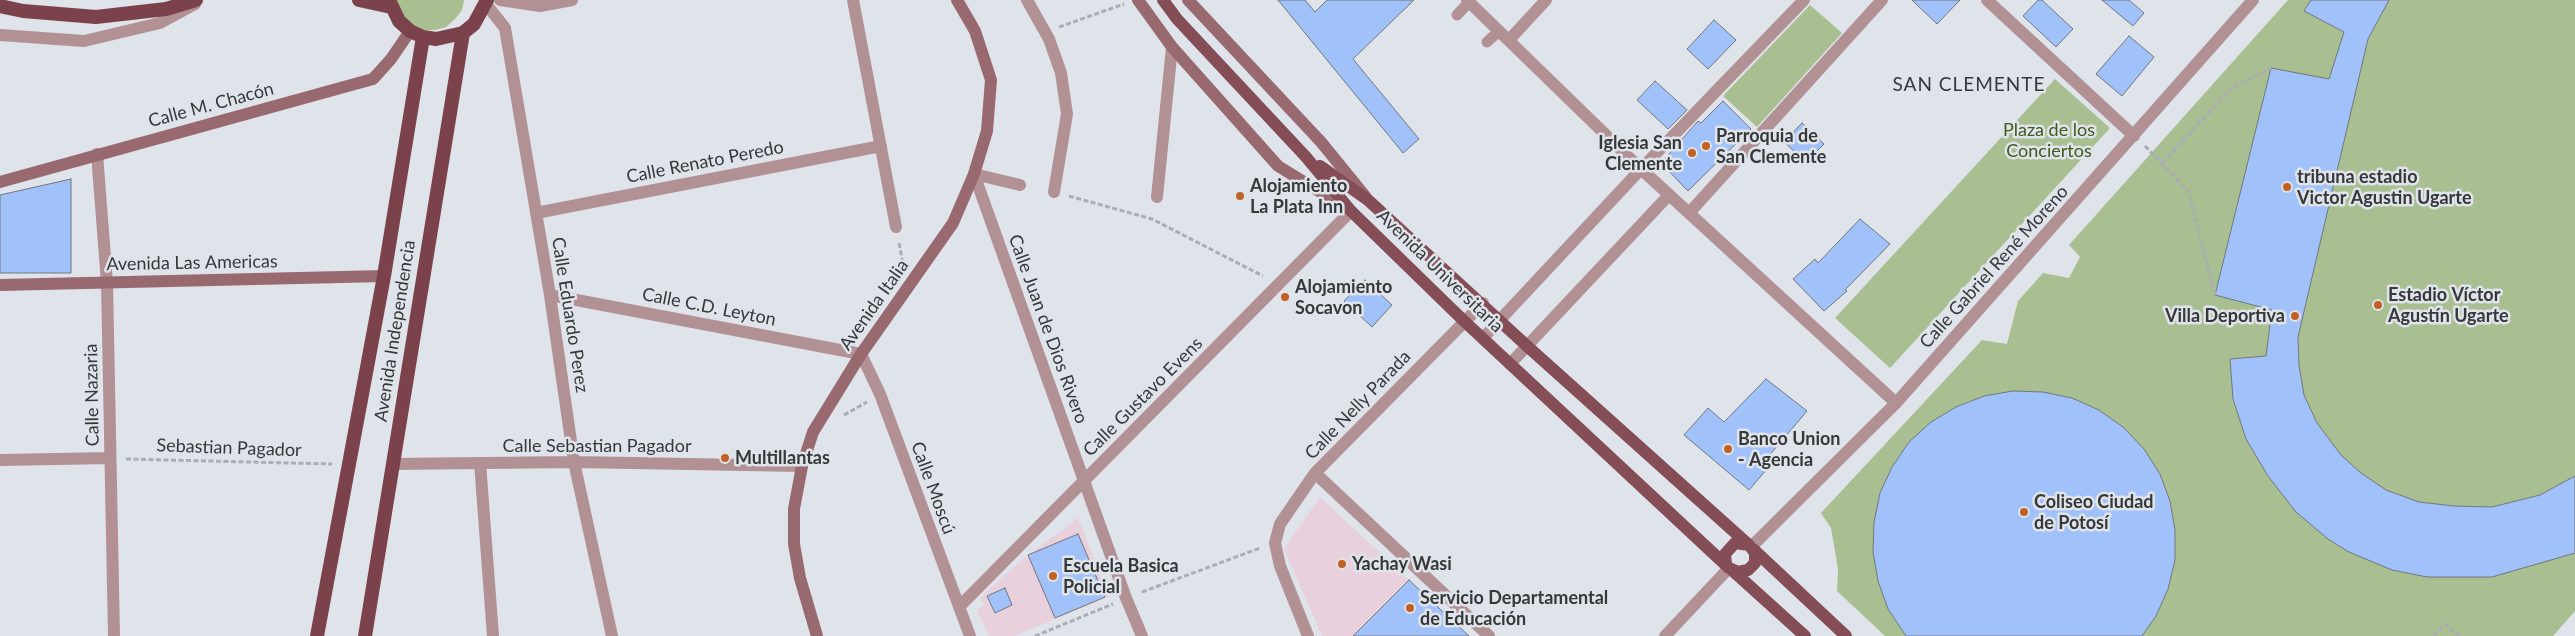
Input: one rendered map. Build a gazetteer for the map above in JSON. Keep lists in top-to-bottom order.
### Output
{
  "streets": {
    "highway": ["Avenida Independencia"],
    "main road": [
      "Calle M. Chacón",
      "Avenida Las Americas",
      "Avenida Universitaria",
      "Avenida Italia"
    ],
    "street": [
      "Calle Renato Peredo",
      "Calle Gabriel René Moreno",
      "Calle C.D. Leyton",
      "Calle Eduardo Perez",
      "Calle Juan de Dios Rivero",
      "Calle Nazaria",
      "Calle Gustavo Evens",
      "Calle Nelly Parada",
      "Calle Sebastian Pagador",
      "Calle Moscú"
    ],
    "path": ["Sebastian Pagador"]
  },
  "crossings": [
    ["Calle M. Chacón", "Calle Nazaria"],
    ["Calle Renato Peredo", "Calle Eduardo Perez"],
    ["Avenida Las Americas", "Avenida Independencia"],
    ["Avenida Las Americas", "Calle Nazaria"],
    ["Calle Gabriel René Moreno", "Avenida Universitaria"],
    ["Avenida Universitaria", "Calle Gustavo Evens"],
    ["Avenida Universitaria", "Calle Nelly Parada"],
    ["Avenida Italia", "Calle C.D. Leyton"],
    ["Avenida Italia", "Calle Juan de Dios Rivero"],
    ["Avenida Italia", "Calle Sebastian Pagador"],
    ["Avenida Italia", "Calle Moscú"],
    ["Calle C.D. Leyton", "Calle Eduardo Perez"],
    ["Calle C.D. Leyton", "Calle Moscú"],
    ["Calle Eduardo Perez", "Calle Sebastian Pagador"],
    ["Calle Juan de Dios Rivero", "Calle Gustavo Evens"],
    ["Avenida Independencia", "Calle Sebastian Pagador"],
    ["Avenida Independencia", "Sebastian Pagador"],
    ["Calle Nazaria", "Sebastian Pagador"],
    ["Calle Gustavo Evens", "Calle Moscú"]
  ],
  "districts": ["SAN CLEMENTE"],
  "parks": ["Plaza de los Conciertos"],
  "places": [
    "Parroquia de San Clemente",
    "Iglesia San Clemente",
    "tribuna estadio Victor Agustin Ugarte",
    "Alojamiento La Plata Inn",
    "Alojamiento Socavon",
    "Estadio Víctor Agustín Ugarte",
    "Villa Deportiva",
    "Banco Union - Agencia",
    "Multillantas",
    "Coliseo Ciudad de Potosí",
    "Yachay Wasi",
    "Escuela Basica Policial",
    "Servicio Departamental de Educación"
  ]
}
